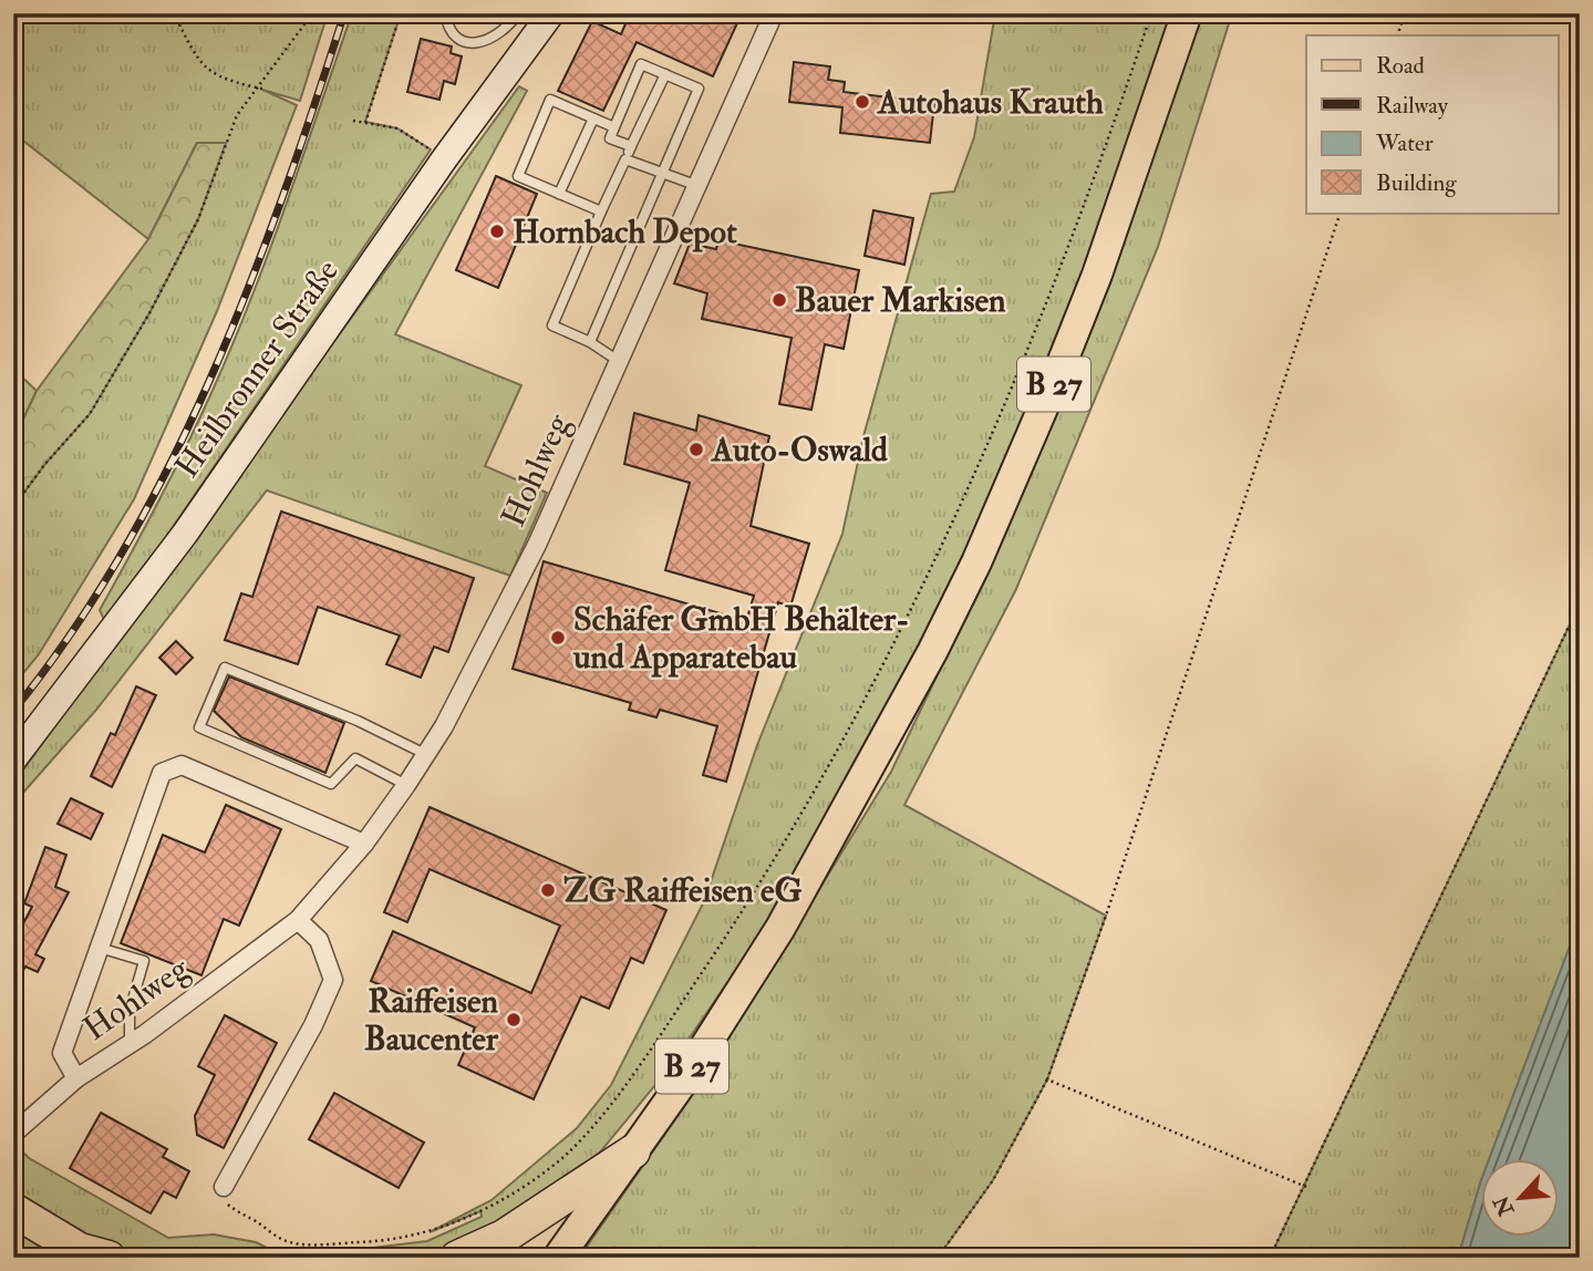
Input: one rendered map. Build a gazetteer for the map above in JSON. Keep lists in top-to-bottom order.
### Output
{
  "streets": {
    "main road": ["B 27"],
    "street": ["Heilbronner Straße", "Hohlweg"]
  },
  "places": [
    "Autohaus Krauth",
    "Hornbach Depot",
    "Bauer Markisen",
    "Auto-Oswald",
    "Schäfer GmbH Behälter- und Apparatebau",
    "ZG Raiffeisen eG",
    "Raiffeisen Baucenter"
  ],
  "legend": [
    "Road",
    "Railway",
    "Water",
    "Building"
  ],
  "north": "bottom left"
}
